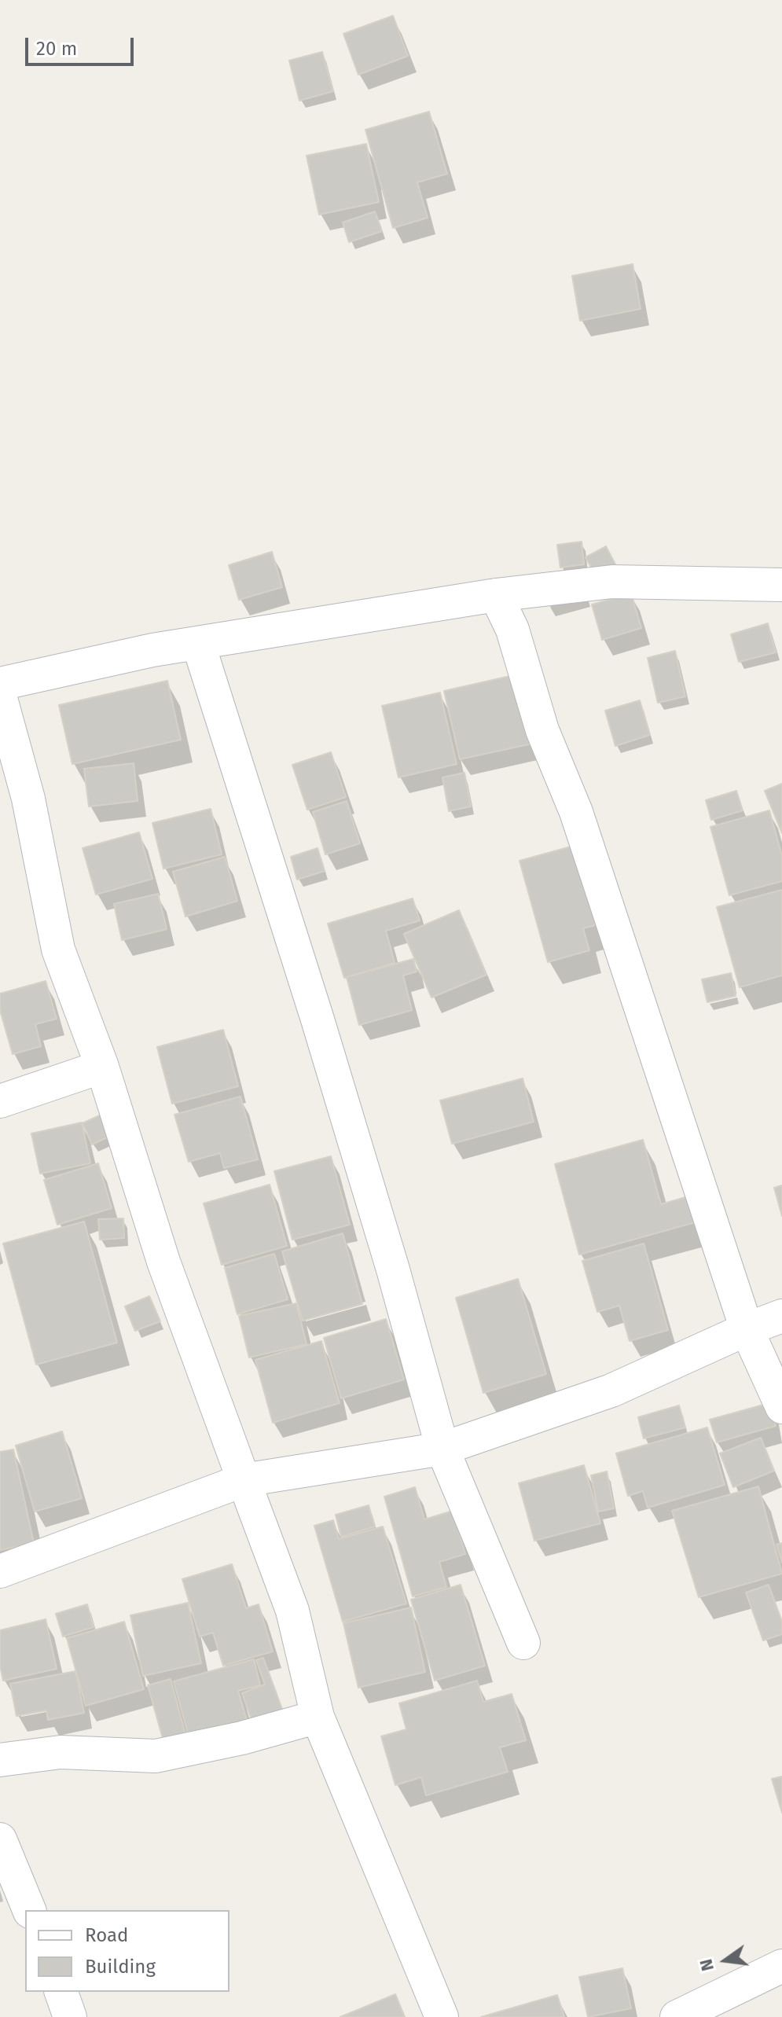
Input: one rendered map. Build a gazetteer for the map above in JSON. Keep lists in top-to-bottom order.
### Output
{
  "legend": ["Road", "Building"],
  "scale_bar": "20 m",
  "north": "left"
}
